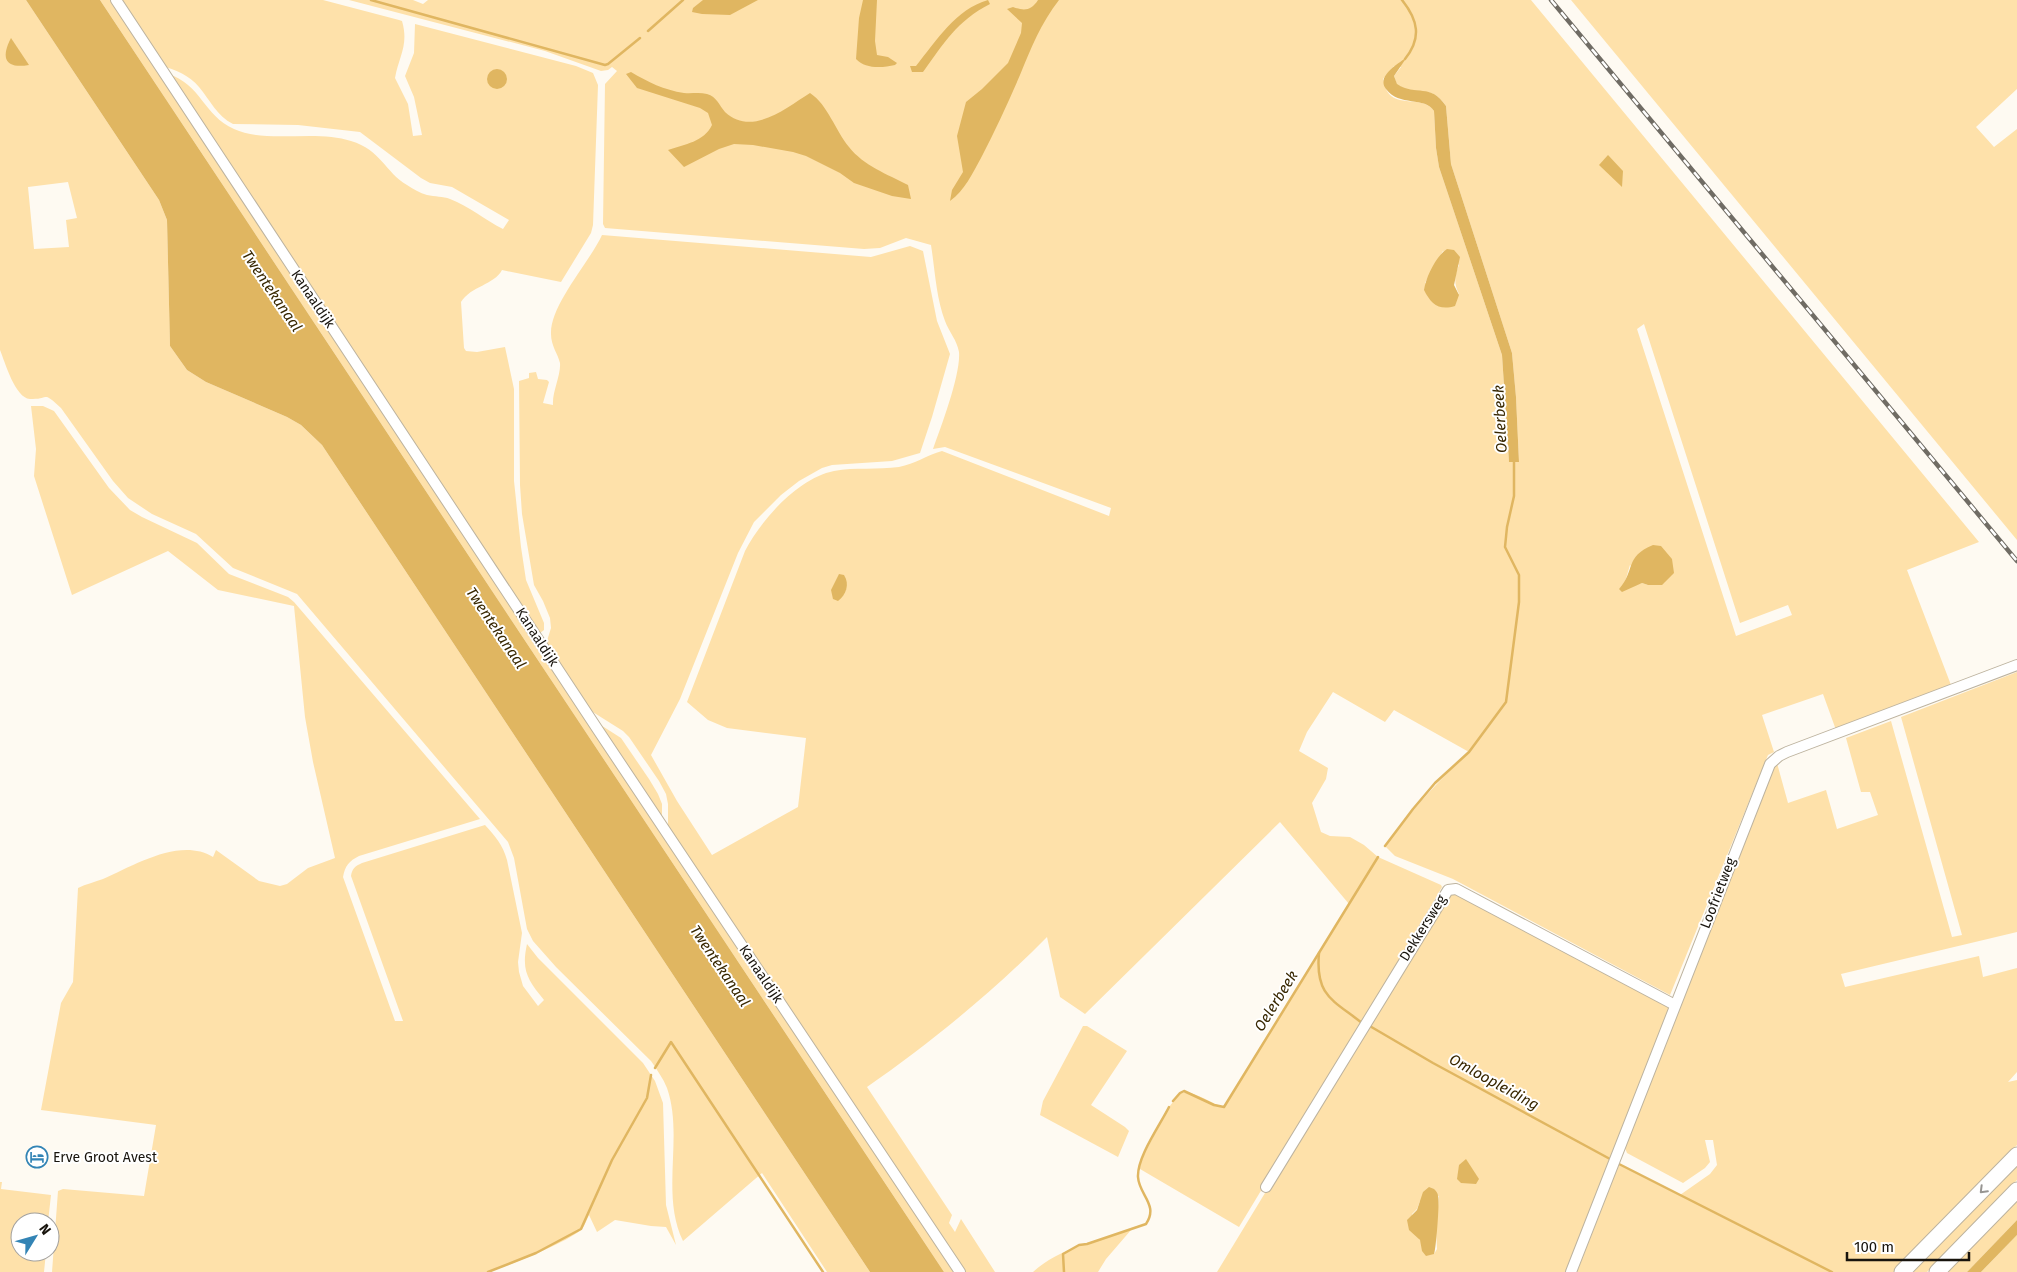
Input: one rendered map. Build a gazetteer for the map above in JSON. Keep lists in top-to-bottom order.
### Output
{
  "streets": {
    "street": ["Kanaaldijk", "Loofrietweg", "Dekkersweg"]
  },
  "crossings": [
    ["Loofrietweg", "Dekkersweg"]
  ],
  "water": ["Twentekanaal", "Oelerbeek", "Omloopleiding"],
  "places": {
    "hotel": ["Erve Groot Avest"]
  },
  "scale_bar": "100 m",
  "north": "top right"
}
